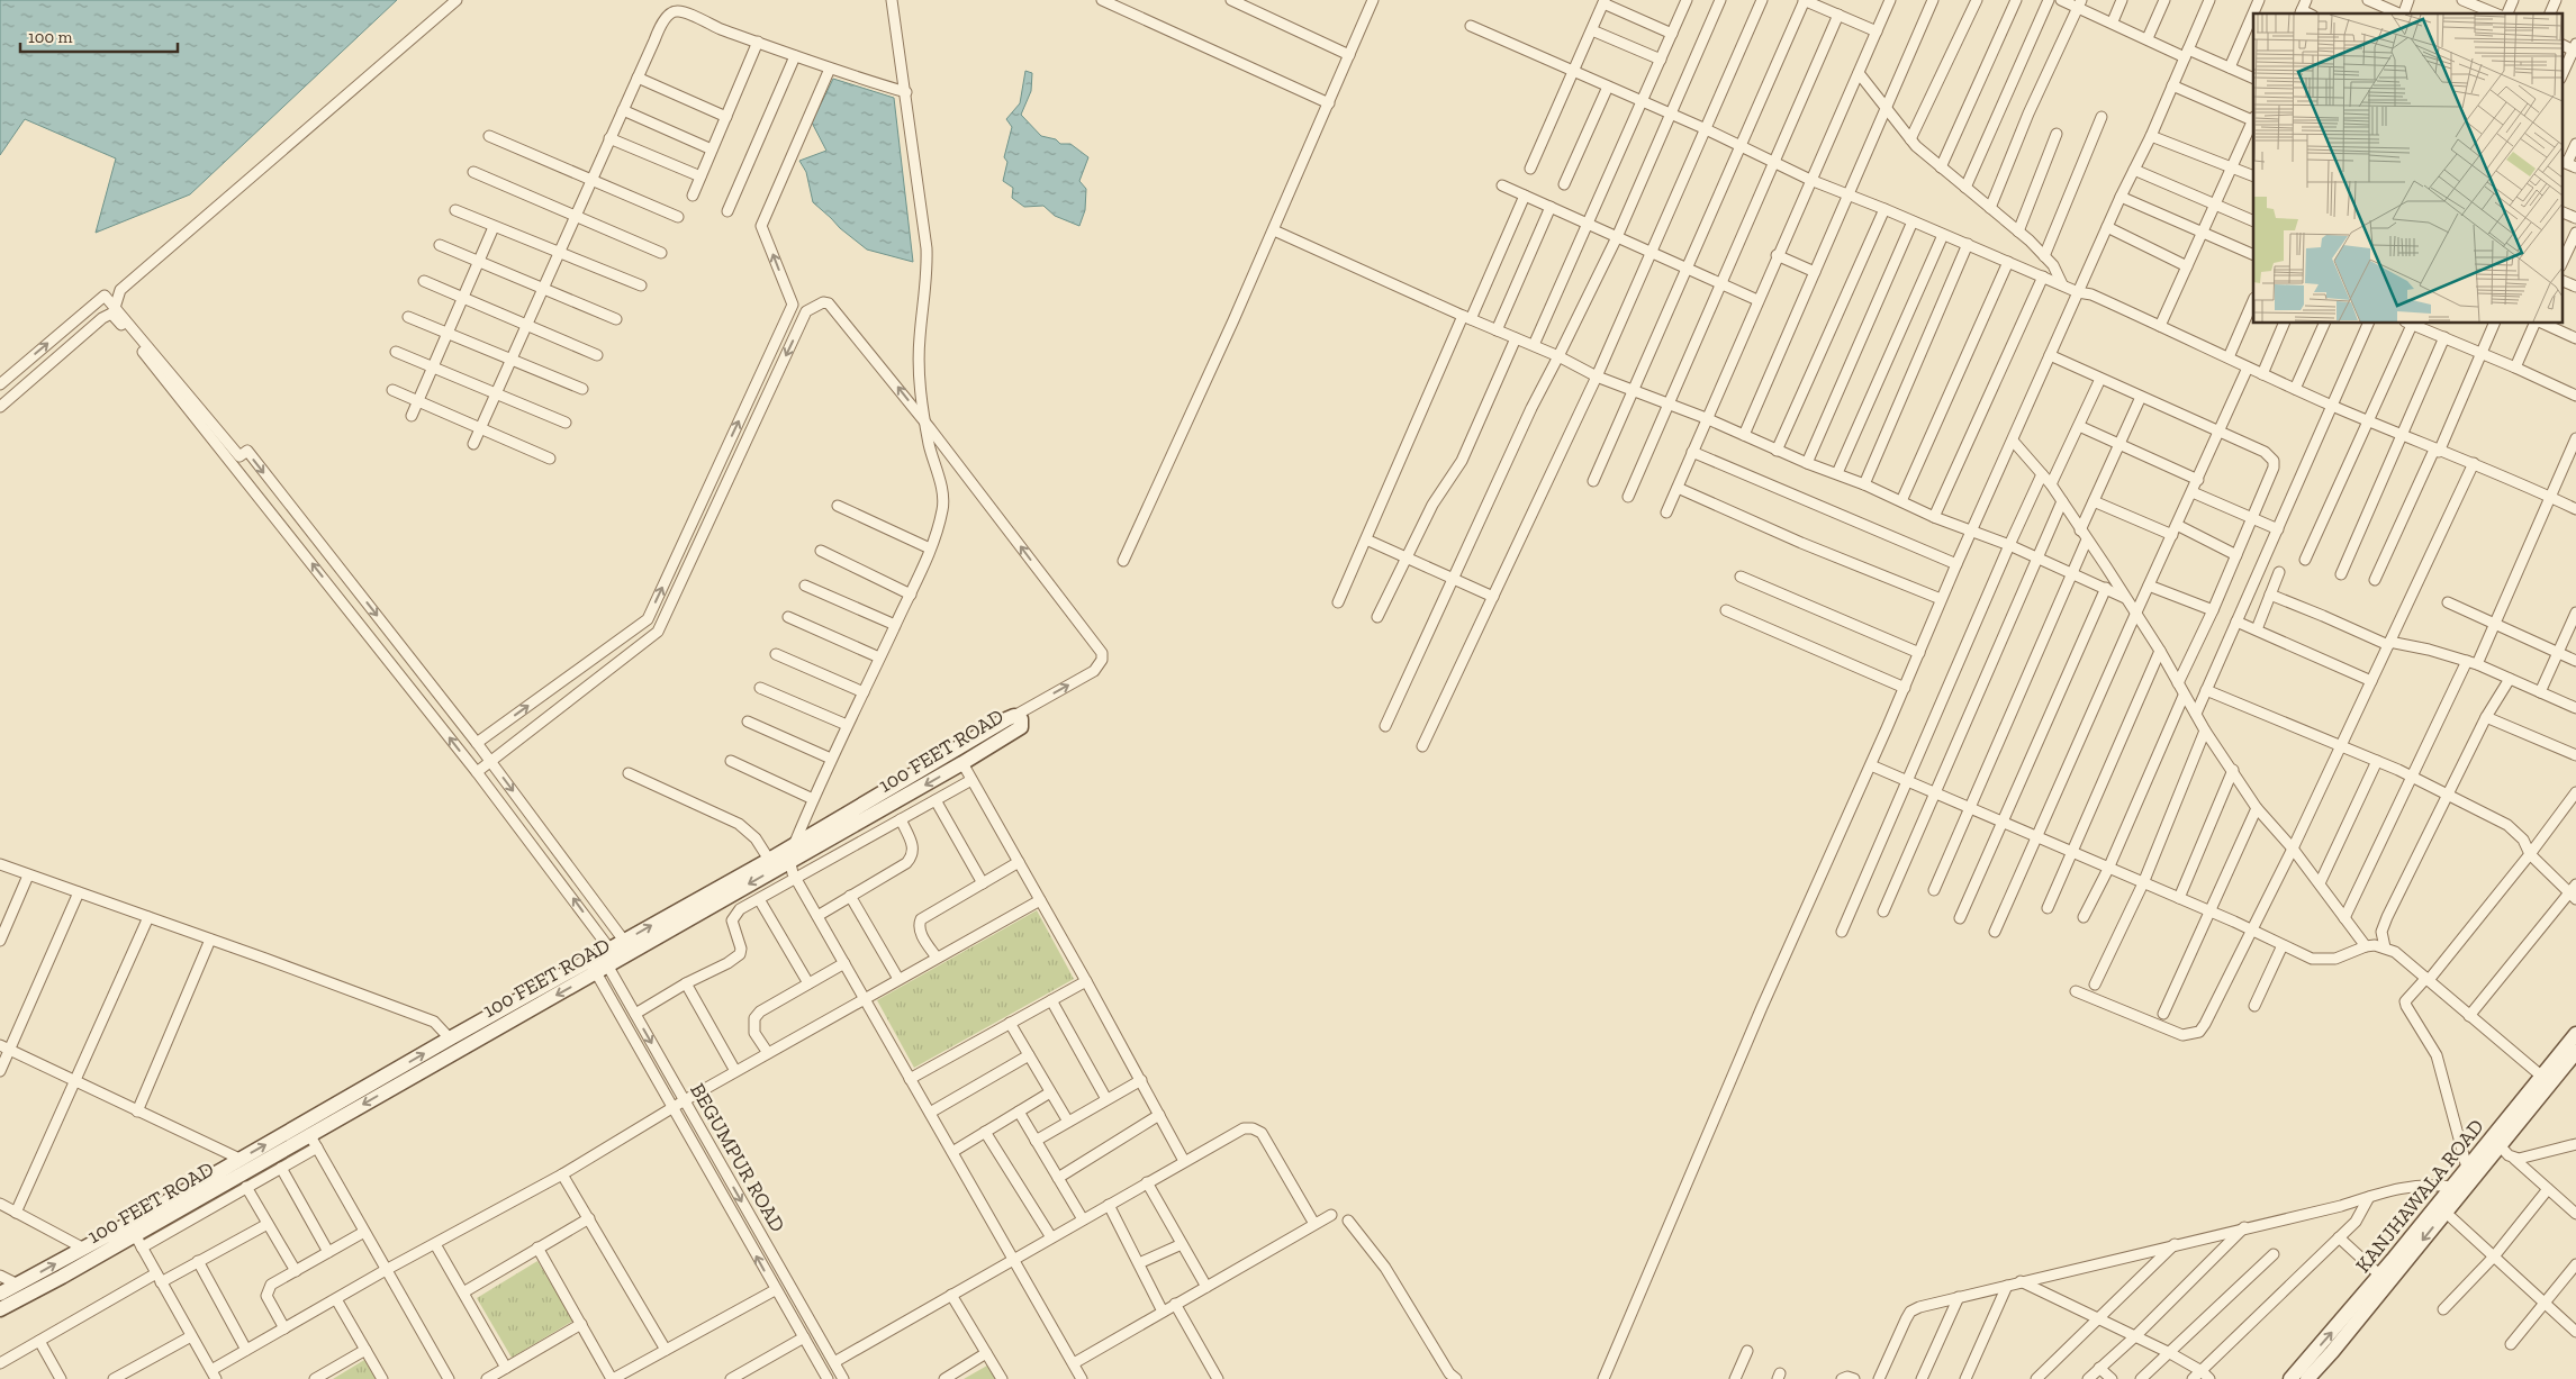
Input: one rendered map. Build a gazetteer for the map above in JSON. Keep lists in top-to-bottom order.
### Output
{
  "streets": {
    "street": ["100 FEET ROAD", "BEGUMPUR ROAD", "KANJHAWALA ROAD"]
  },
  "crossings": [
    ["100 FEET ROAD", "BEGUMPUR ROAD"]
  ],
  "scale_bar": "100 m"
}
